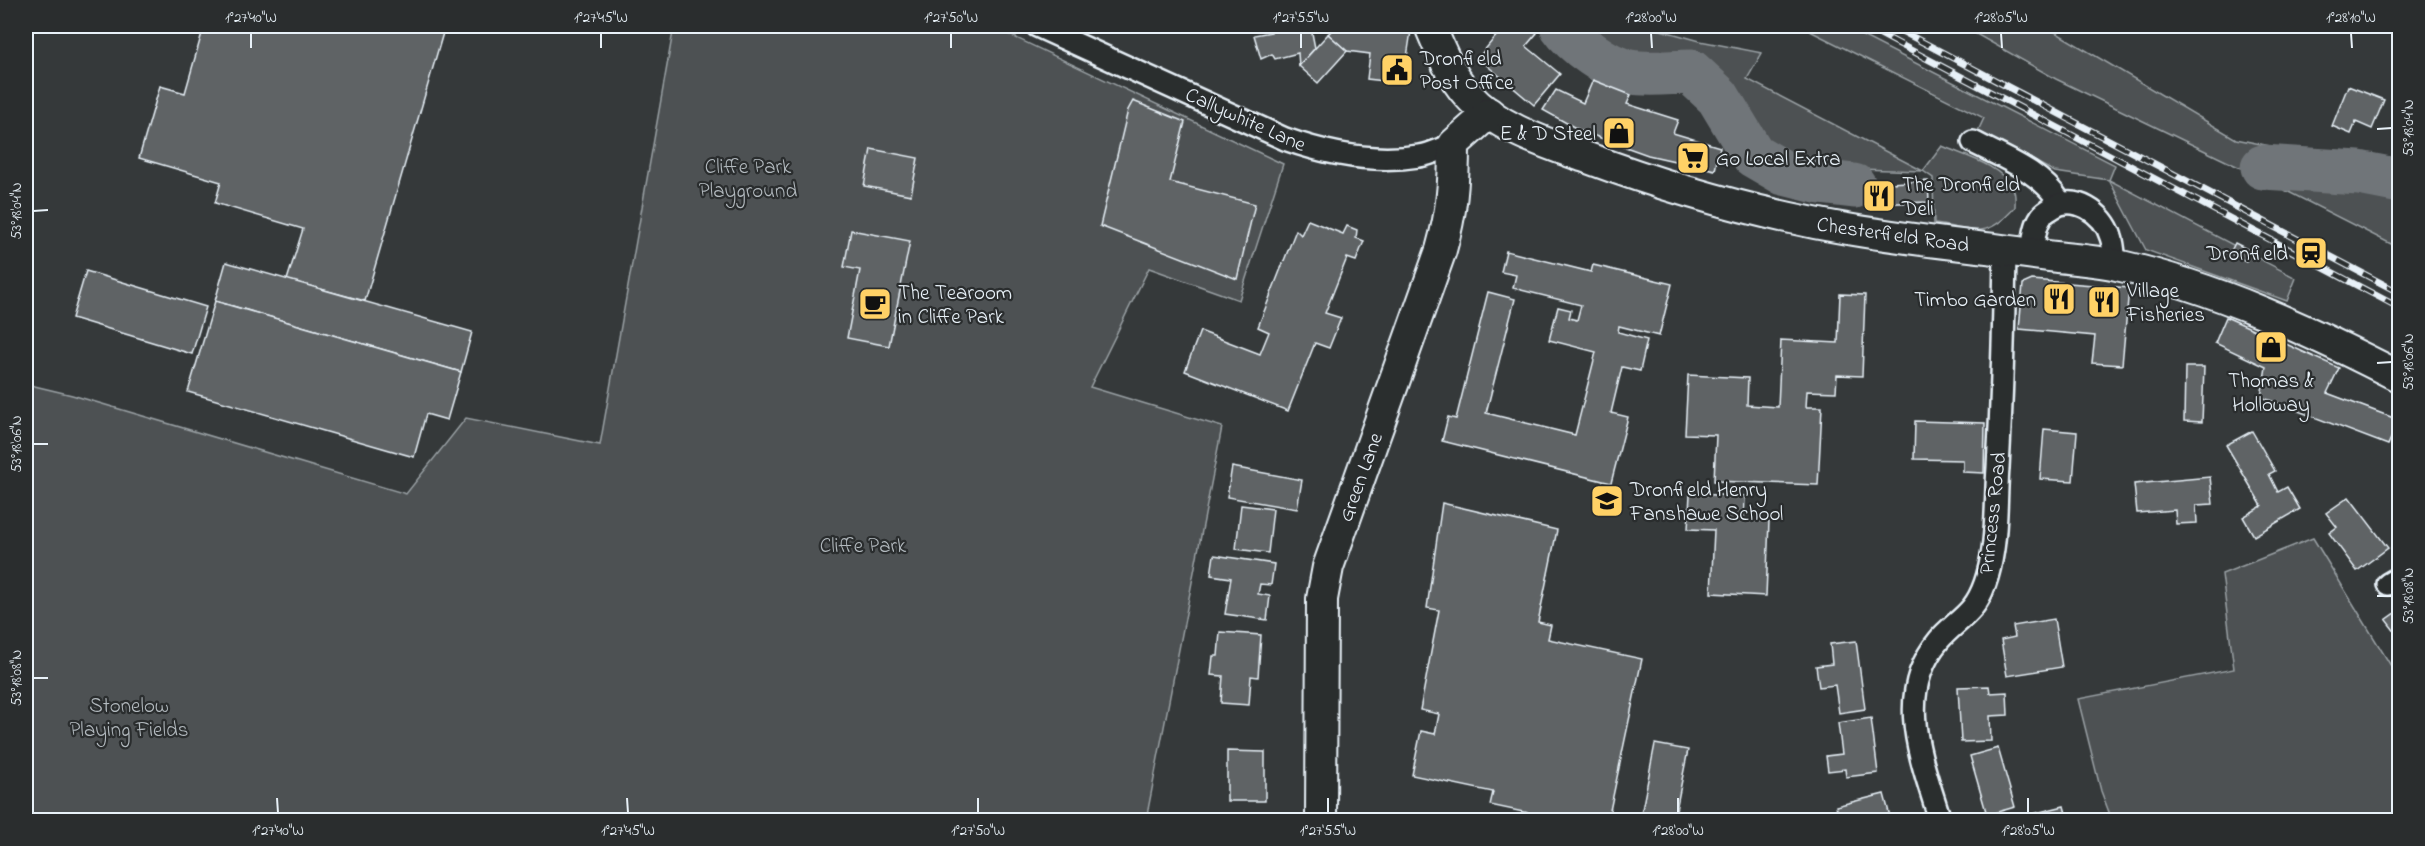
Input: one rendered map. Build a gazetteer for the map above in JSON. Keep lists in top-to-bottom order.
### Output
{
  "streets": {
    "main road": ["Callywhite Lane", "Chesterfield Road", "Green Lane"],
    "street": ["Princess Road"]
  },
  "crossings": [
    ["Callywhite Lane", "Chesterfield Road"],
    ["Callywhite Lane", "Green Lane"],
    ["Chesterfield Road", "Princess Road"]
  ],
  "parks": ["Cliffe Park Playground", "Cliffe Park", "Stonelow Playing Fields"],
  "places": {
    "public building": ["Dronfield Post Office"],
    "shop": ["E & D Steel", "Thomas & Holloway"],
    "supermarket": ["Go Local Extra"],
    "restaurant": ["The Dronfield Deli", "Timbo Garden", "Village Fisheries"],
    "station": ["Dronfield"],
    "cafe": ["The Tearoom in Cliffe Park"],
    "school or university": ["Dronfield Henry Fanshawe School"]
  },
  "coordinates": [
    "1°27'40\"W",
    "1°27'45\"W",
    "1°27'50\"W",
    "1°27'55\"W",
    "1°28'00\"W",
    "1°28'05\"W",
    "1°28'10\"W",
    "53°18'04\"N",
    "53°18'06\"N",
    "53°18'08\"N"
  ]
}
